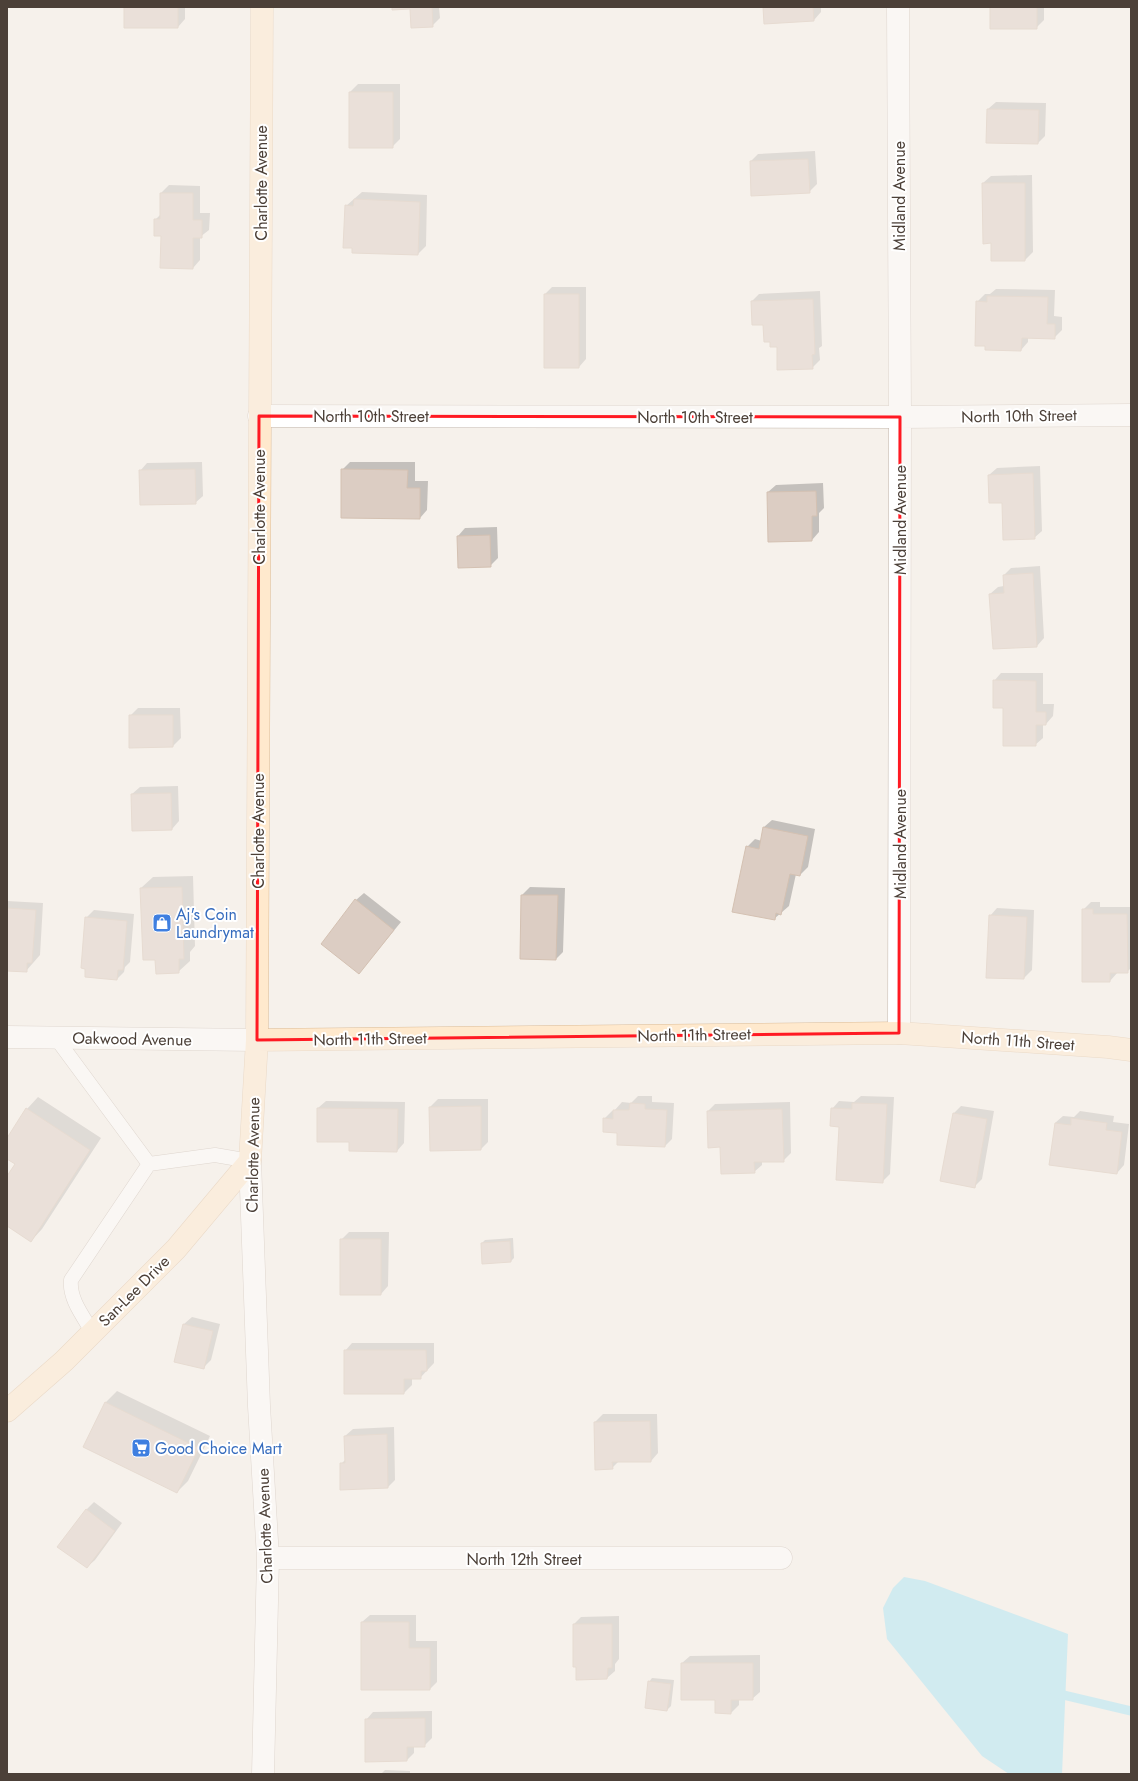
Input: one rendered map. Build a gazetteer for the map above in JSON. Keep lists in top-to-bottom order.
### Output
{
  "streets": {
    "street": [
      "Charlotte Avenue",
      "Midland Avenue",
      "North 10th Street",
      "North 11th Street",
      "Oakwood Avenue",
      "San-Lee Drive",
      "North 12th Street"
    ]
  },
  "crossings": [
    ["Charlotte Avenue", "North 10th Street"],
    ["Charlotte Avenue", "North 11th Street"],
    ["Charlotte Avenue", "Oakwood Avenue"],
    ["Charlotte Avenue", "San-Lee Drive"],
    ["Charlotte Avenue", "North 12th Street"],
    ["Midland Avenue", "North 10th Street"],
    ["Midland Avenue", "North 11th Street"],
    ["North 11th Street", "Oakwood Avenue"]
  ],
  "places": {
    "shop": ["Aj's Coin Laundrymat"],
    "supermarket": ["Good Choice Mart"]
  }
}
